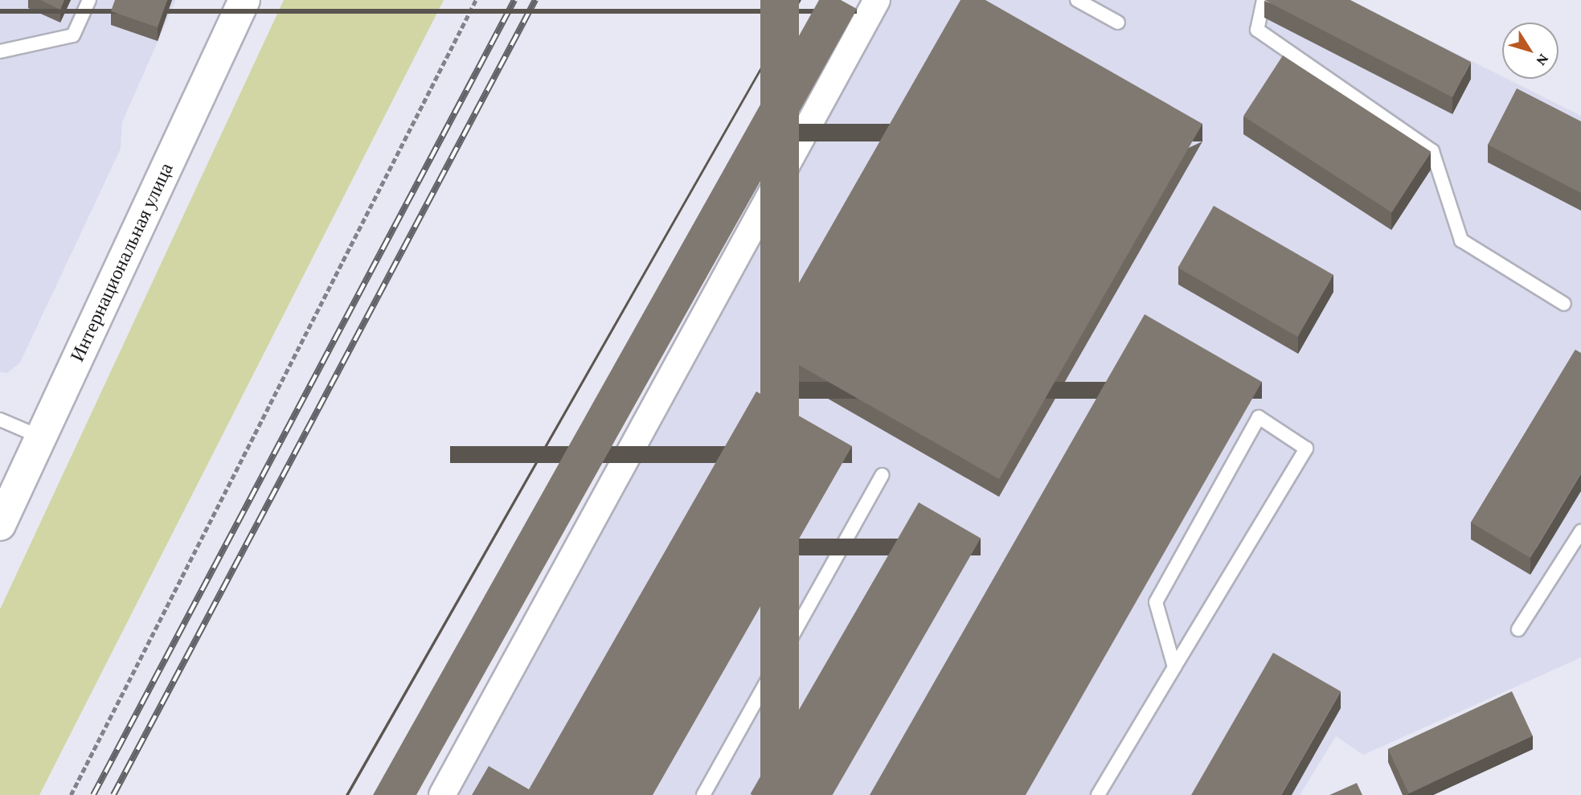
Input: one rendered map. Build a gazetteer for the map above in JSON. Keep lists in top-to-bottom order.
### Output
{
  "streets": {
    "street": ["Интернациональная улица"]
  },
  "north": "bottom right"
}
